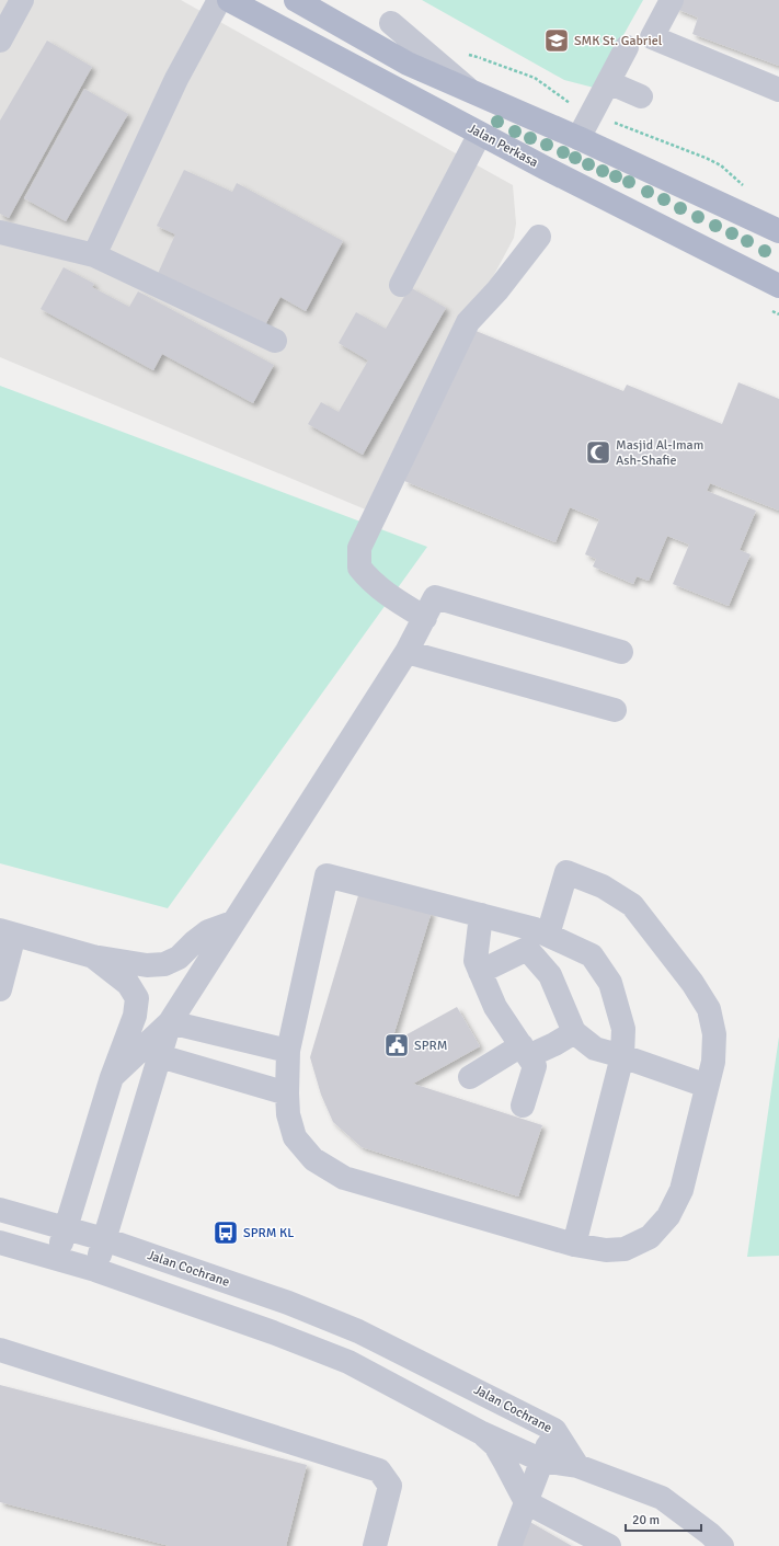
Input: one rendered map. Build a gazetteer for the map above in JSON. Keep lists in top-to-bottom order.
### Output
{
  "streets": {
    "main road": ["Jalan Perkasa"],
    "street": ["Jalan Cochrane"]
  },
  "places": {
    "school or university": ["SMK St. Gabriel"],
    "mosque": ["Masjid Al-Imam Ash-Shafie"],
    "public building": ["SPRM"],
    "bus stop": ["SPRM KL"]
  },
  "scale_bar": "20 m"
}
